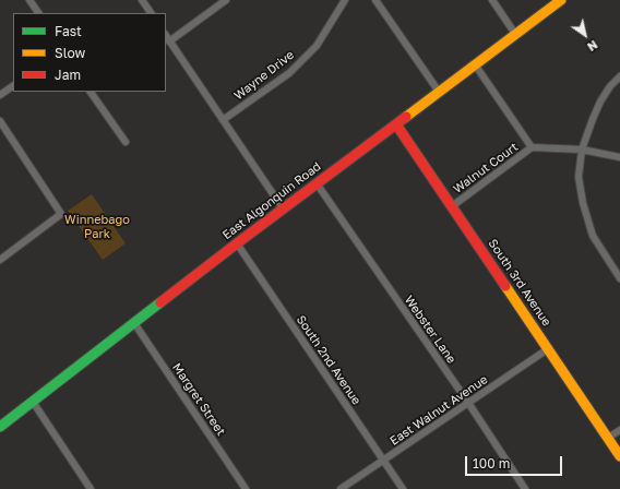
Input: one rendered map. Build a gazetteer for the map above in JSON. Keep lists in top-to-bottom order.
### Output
{
  "streets": {
    "street": [
      "Wayne Drive",
      "Walnut Court",
      "East Algonquin Road",
      "South 3rd Avenue",
      "Webster Lane",
      "South 2nd Avenue",
      "Margret Street",
      "East Walnut Avenue"
    ]
  },
  "crossings": [
    ["Walnut Court", "South 3rd Avenue"],
    ["East Algonquin Road", "South 3rd Avenue"],
    ["East Algonquin Road", "Webster Lane"],
    ["East Algonquin Road", "South 2nd Avenue"],
    ["East Algonquin Road", "Margret Street"],
    ["South 3rd Avenue", "East Walnut Avenue"],
    ["Webster Lane", "East Walnut Avenue"],
    ["South 2nd Avenue", "East Walnut Avenue"]
  ],
  "parks": ["Winnebago Park"],
  "legend": ["Fast", "Slow", "Jam"],
  "scale_bar": "100 m",
  "north": "bottom right"
}
